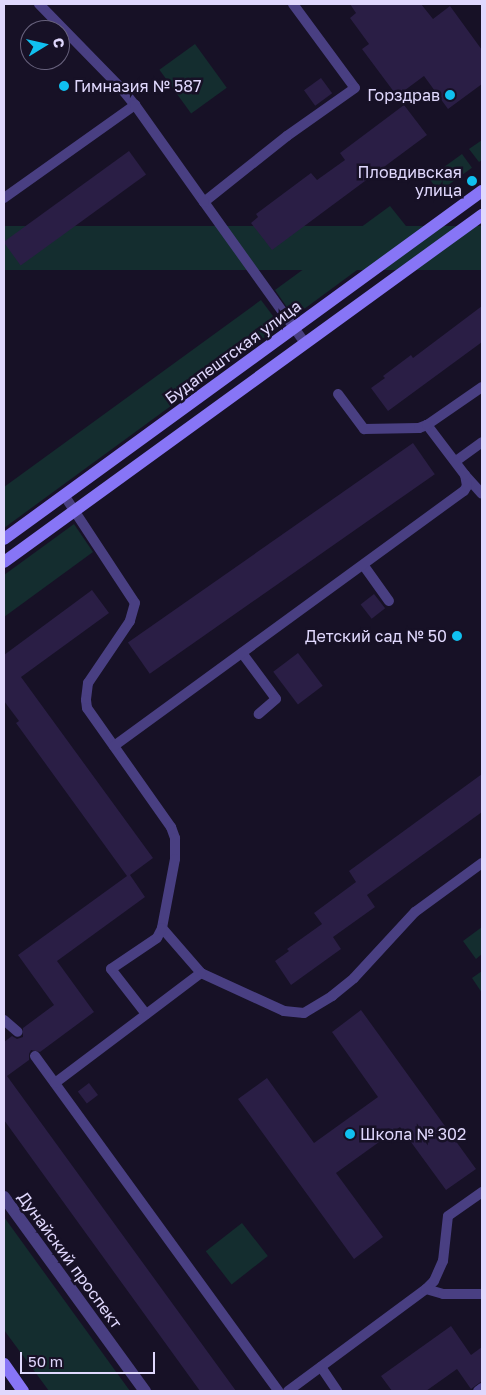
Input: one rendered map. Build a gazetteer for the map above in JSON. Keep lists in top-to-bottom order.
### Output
{
  "streets": {
    "street": ["Будапештская улица", "Дунайский проспект"]
  },
  "places": [
    "Гимназия № 587",
    "Горздрав",
    "Пловдивская улица",
    "Детский сад № 50",
    "Школа № 302"
  ],
  "scale_bar": "50 m",
  "north": "right"
}
